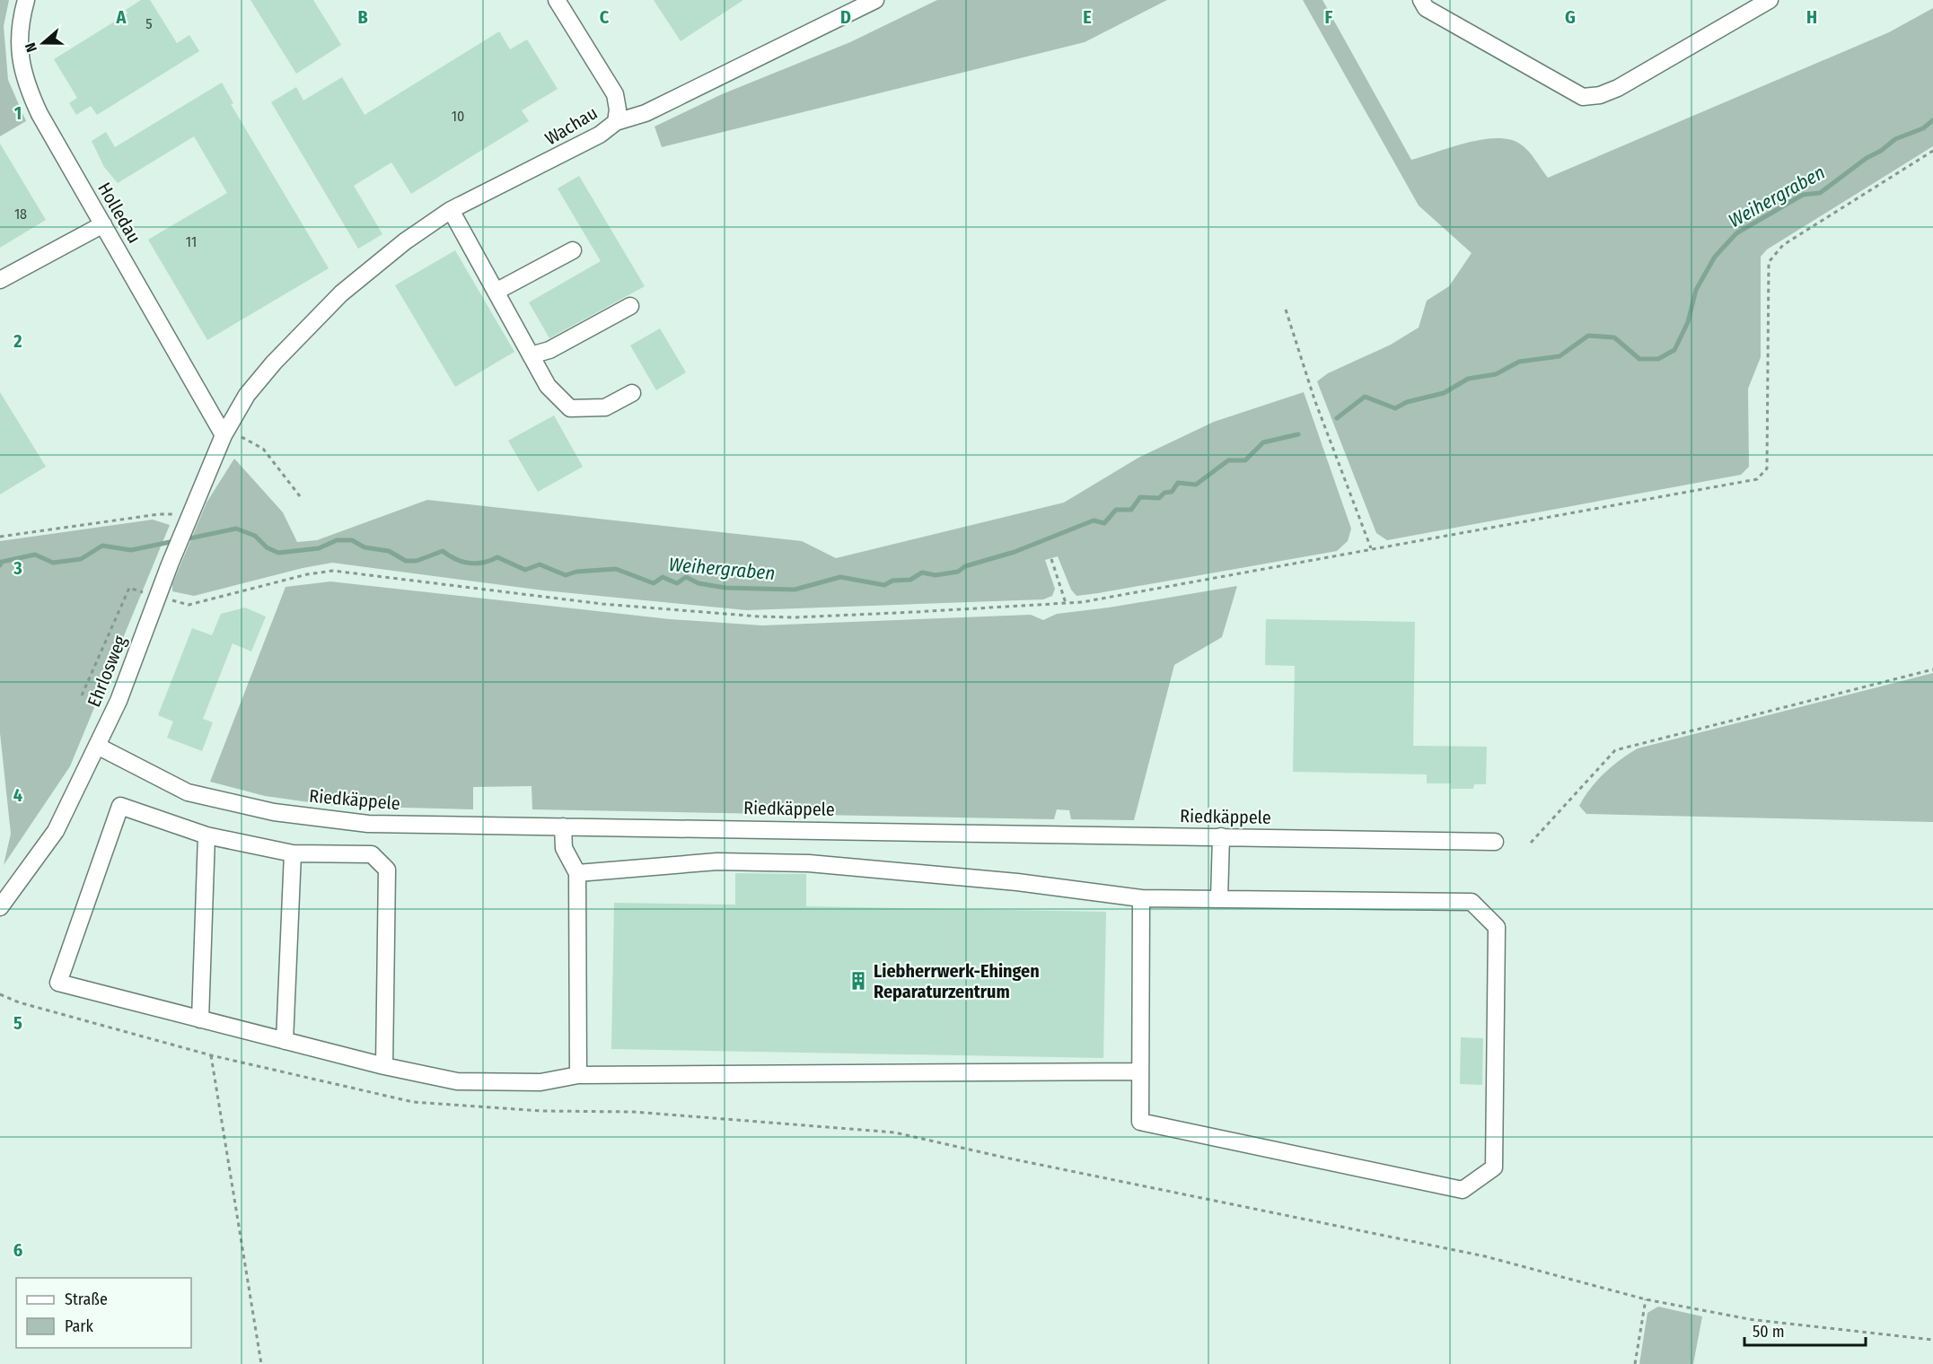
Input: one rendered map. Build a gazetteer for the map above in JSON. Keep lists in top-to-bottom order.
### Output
{
  "streets": {
    "street": [
      "Wachau",
      "Holledau",
      "Ehrlosweg",
      "Riedkäppele"
    ]
  },
  "crossings": [
    ["Wachau", "Holledau"],
    ["Wachau", "Ehrlosweg"],
    ["Holledau", "Ehrlosweg"],
    ["Ehrlosweg", "Riedkäppele"]
  ],
  "water": ["Weihergraben"],
  "places": {
    "building": ["Liebherrwerk-Ehingen Reparaturzentrum"]
  },
  "house_numbers": [
    "5",
    "10",
    "18",
    "11"
  ],
  "legend": ["Straße", "Park"],
  "scale_bar": "50 m",
  "north": "left",
  "grid": {
    "columns": [
      "A",
      "B",
      "C",
      "D",
      "E",
      "F",
      "G",
      "H"
    ],
    "rows": [
      "1",
      "2",
      "3",
      "4",
      "5",
      "6"
    ]
  }
}
